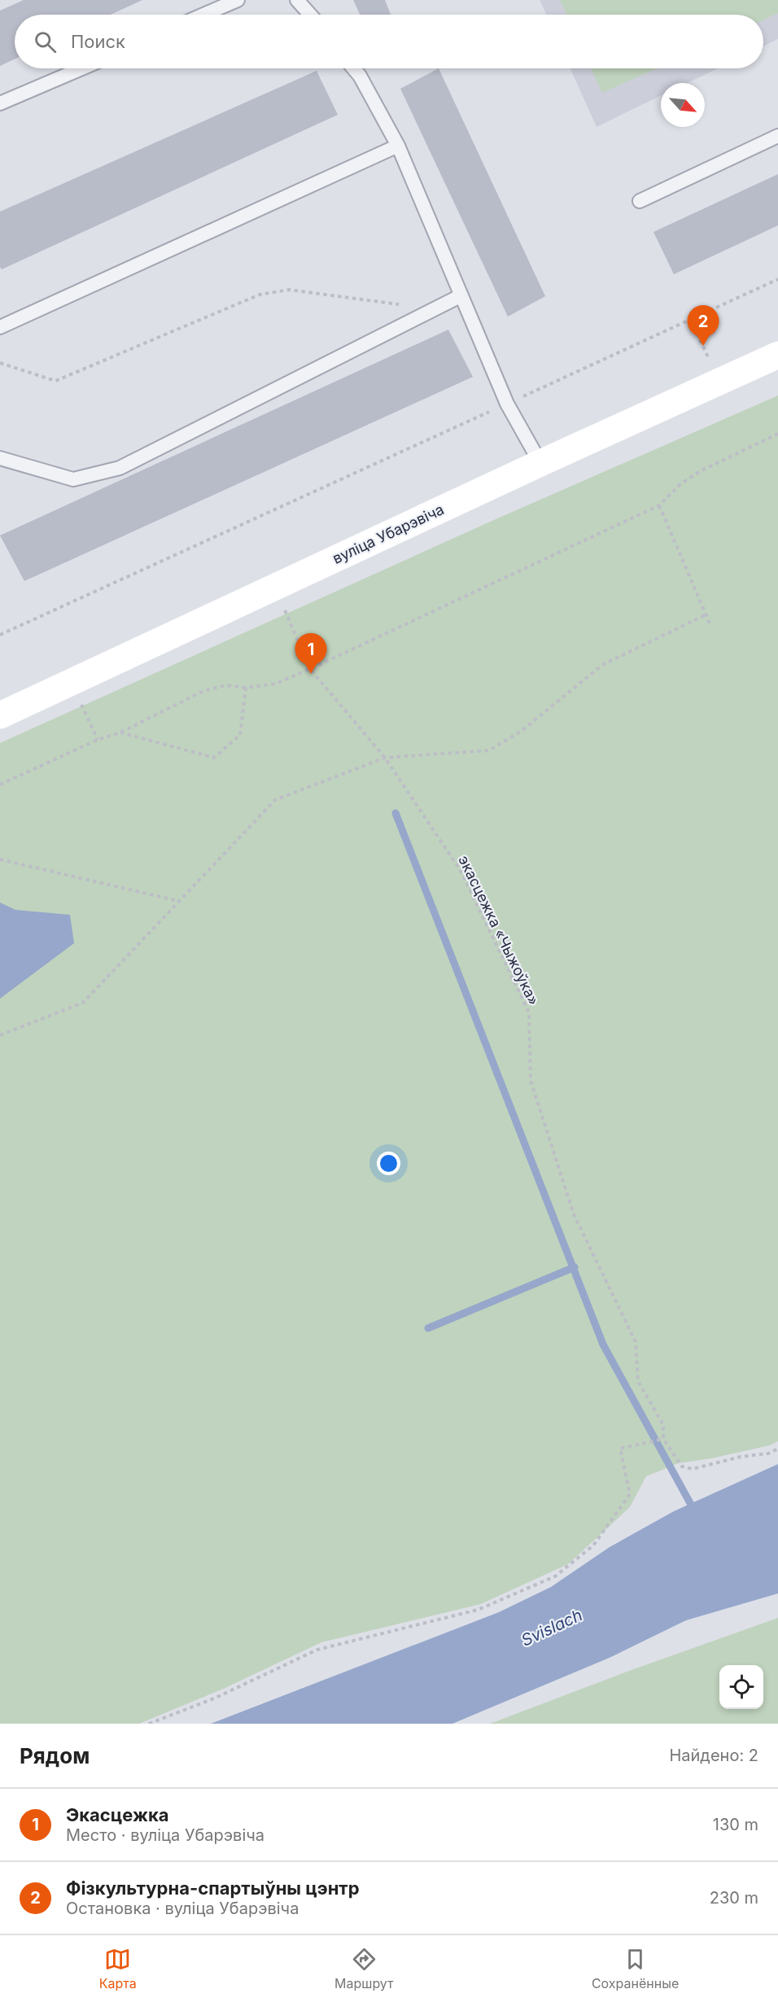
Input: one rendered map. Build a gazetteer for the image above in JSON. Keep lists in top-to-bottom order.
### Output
{
  "streets": {
    "main road": ["вуліца Убарэвіча"],
    "path": ["экасцежка «Чыжоўка»"]
  },
  "crossings": [
    ["вуліца Убарэвіча", "экасцежка «Чыжоўка»"]
  ],
  "water": ["Svislach"],
  "north": "bottom right",
  "page": {
    "search": "Поиск",
    "pins": ["2", "1"],
    "heading": ["Рядом", "Найдено: 2"],
    "list": [
      {
        "mark": "1",
        "name": "Экасцежка",
        "note": "Место · вуліца Убарэвіча",
        "value": "130 m"
      },
      {
        "mark": "2",
        "name": "Фізкультурна-спартыўны цэнтр",
        "note": "Остановка · вуліца Убарэвіча",
        "value": "230 m"
      }
    ],
    "nav": ["Карта", "Маршрут", "Сохранённые"]
  }
}
